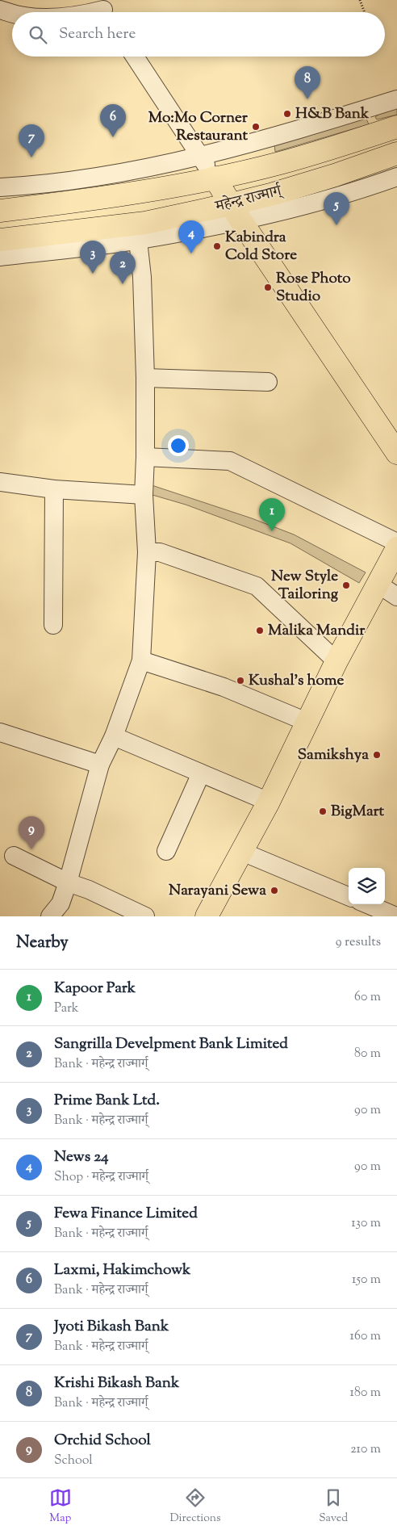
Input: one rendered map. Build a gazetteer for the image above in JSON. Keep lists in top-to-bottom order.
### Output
{
  "streets": {
    "main road": ["महेन्द्र राज्मार्ग्"]
  },
  "places": [
    "H&B Bank",
    "Mo:Mo Corner Restaurant",
    "Kabindra Cold Store",
    "Rose Photo Studio",
    "New Style Tailoring",
    "Malika Mandir",
    "Kushal's home",
    "Samikshya",
    "BigMart",
    "Narayani Sewa"
  ],
  "page": {
    "search": "Search here",
    "pins": [
      "8",
      "6",
      "7",
      "5",
      "4",
      "3",
      "2",
      "1",
      "9"
    ],
    "heading": ["Nearby", "9 results"],
    "list": [
      {
        "mark": "1",
        "name": "Kapoor Park",
        "note": "Park",
        "value": "60 m"
      },
      {
        "mark": "2",
        "name": "Sangrilla Develpment Bank Limited",
        "note": "Bank · महेन्द्र राज्मार्ग्",
        "value": "80 m"
      },
      {
        "mark": "3",
        "name": "Prime Bank Ltd.",
        "note": "Bank · महेन्द्र राज्मार्ग्",
        "value": "90 m"
      },
      {
        "mark": "4",
        "name": "News 24",
        "note": "Shop · महेन्द्र राज्मार्ग्",
        "value": "90 m"
      },
      {
        "mark": "5",
        "name": "Fewa Finance Limited",
        "note": "Bank · महेन्द्र राज्मार्ग्",
        "value": "130 m"
      },
      {
        "mark": "6",
        "name": "Laxmi, Hakimchowk",
        "note": "Bank · महेन्द्र राज्मार्ग्",
        "value": "150 m"
      },
      {
        "mark": "7",
        "name": "Jyoti Bikash Bank",
        "note": "Bank · महेन्द्र राज्मार्ग्",
        "value": "160 m"
      },
      {
        "mark": "8",
        "name": "Krishi Bikash Bank",
        "note": "Bank · महेन्द्र राज्मार्ग्",
        "value": "180 m"
      },
      {
        "mark": "9",
        "name": "Orchid School",
        "note": "School",
        "value": "210 m"
      }
    ],
    "nav": ["Map", "Directions", "Saved"]
  }
}
